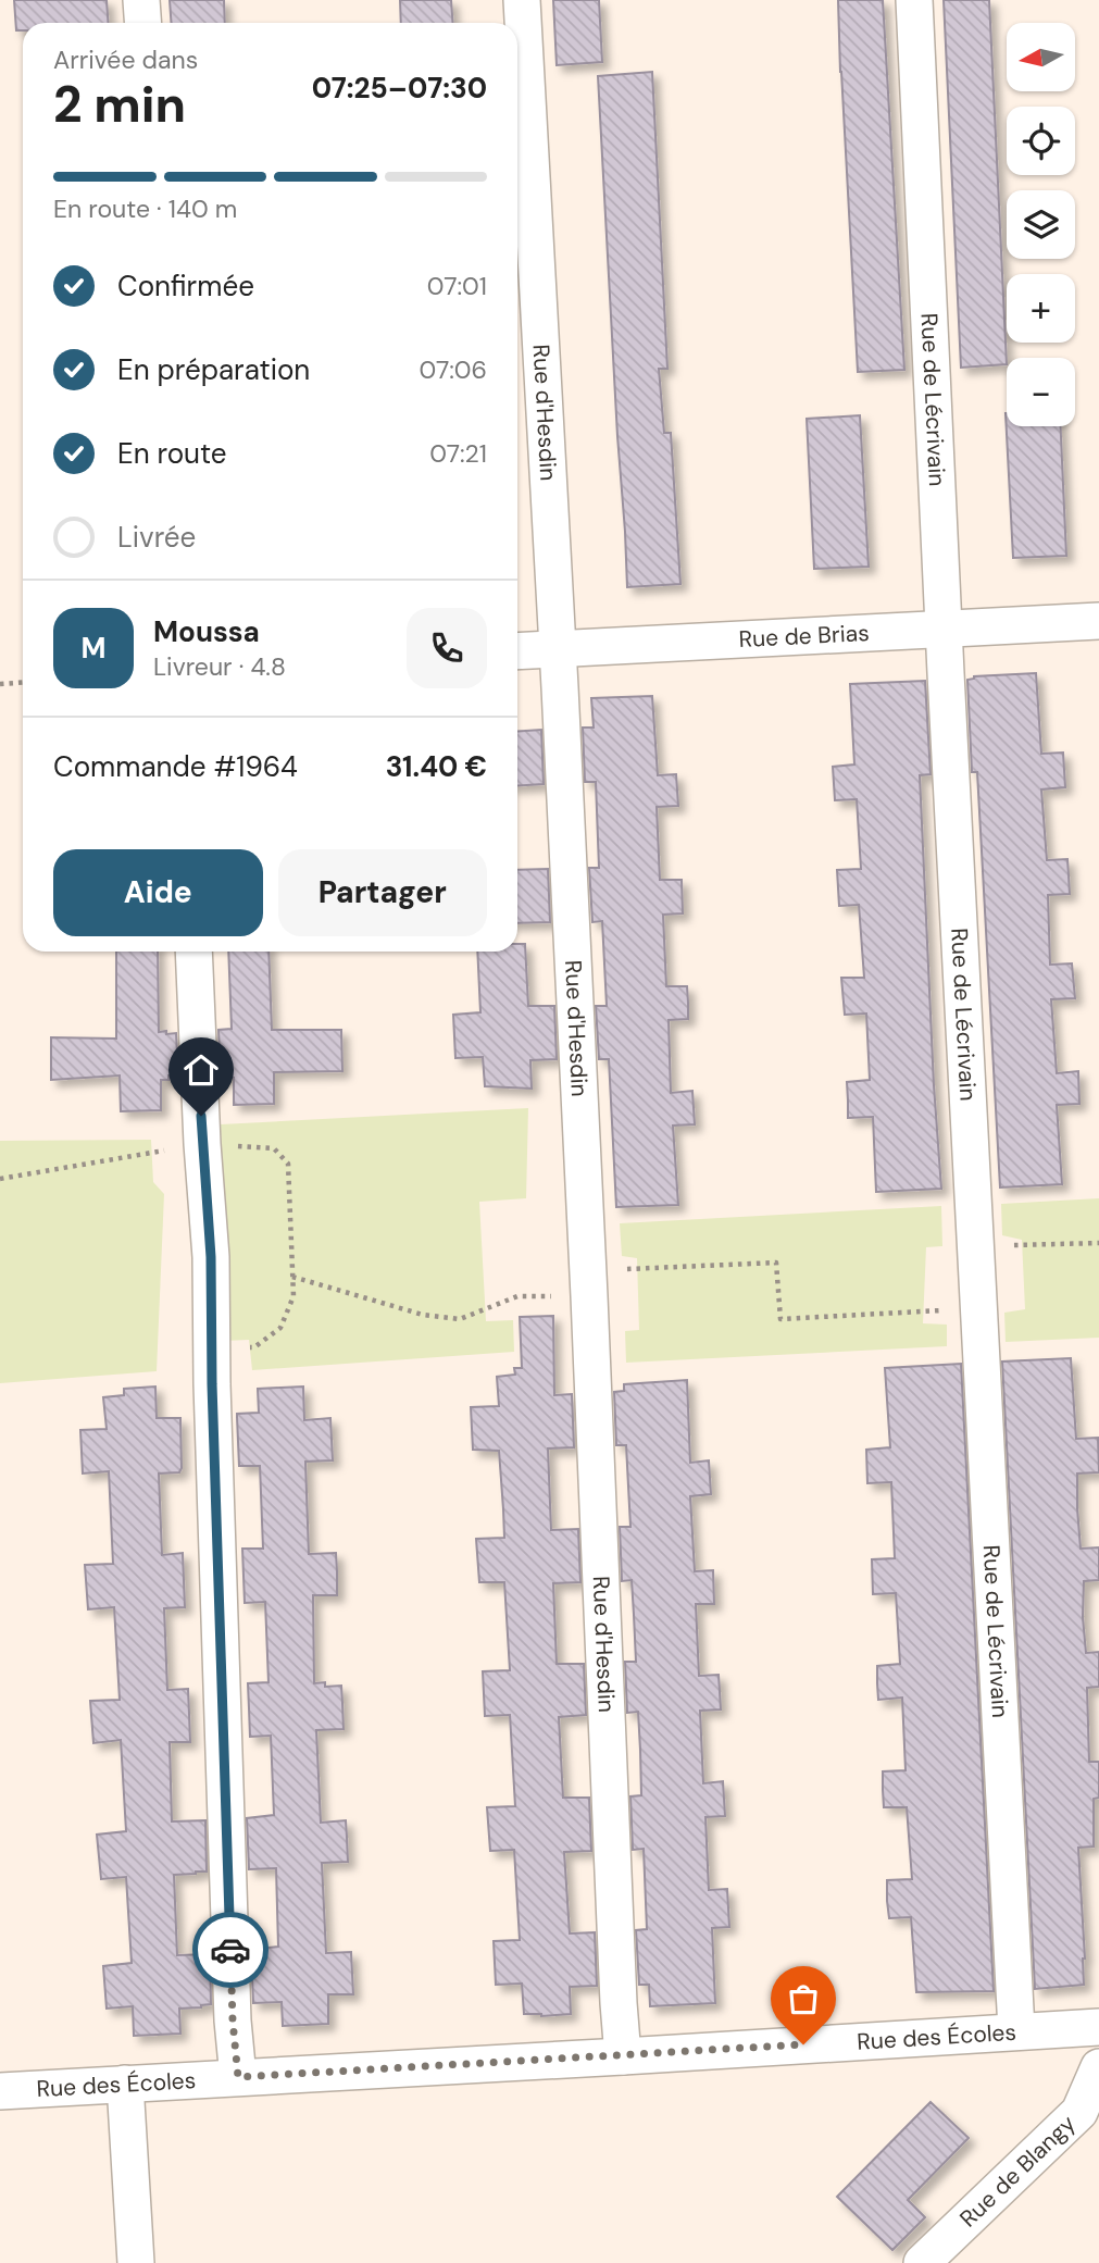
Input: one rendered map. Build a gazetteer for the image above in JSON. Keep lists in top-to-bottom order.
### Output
{
  "streets": {
    "street": [
      "Rue de Lécrivain",
      "Rue d'Hesdin",
      "Rue de Brias",
      "Rue des Écoles",
      "Rue de Blangy"
    ]
  },
  "crossings": [
    ["Rue de Lécrivain", "Rue de Brias"],
    ["Rue de Lécrivain", "Rue des Écoles"],
    ["Rue d'Hesdin", "Rue de Brias"],
    ["Rue d'Hesdin", "Rue des Écoles"]
  ],
  "north": "left",
  "page": {
    "map_buttons": ["+", "−"],
    "heading": ["2 min", "Arrivée dans", "07:25–07:30"],
    "panel": [
      "Moussa",
      "Livreur · 4.8",
      "Commande #1964",
      "31.40 €"
    ],
    "bar": "En route · 140 m",
    "list": [
      ["Confirmée", "07:01"],
      ["En préparation", "07:06"],
      ["En route", "07:21"],
      "Livrée"
    ],
    "round": "M",
    "buttons": ["Aide", "Partager"]
  }
}
